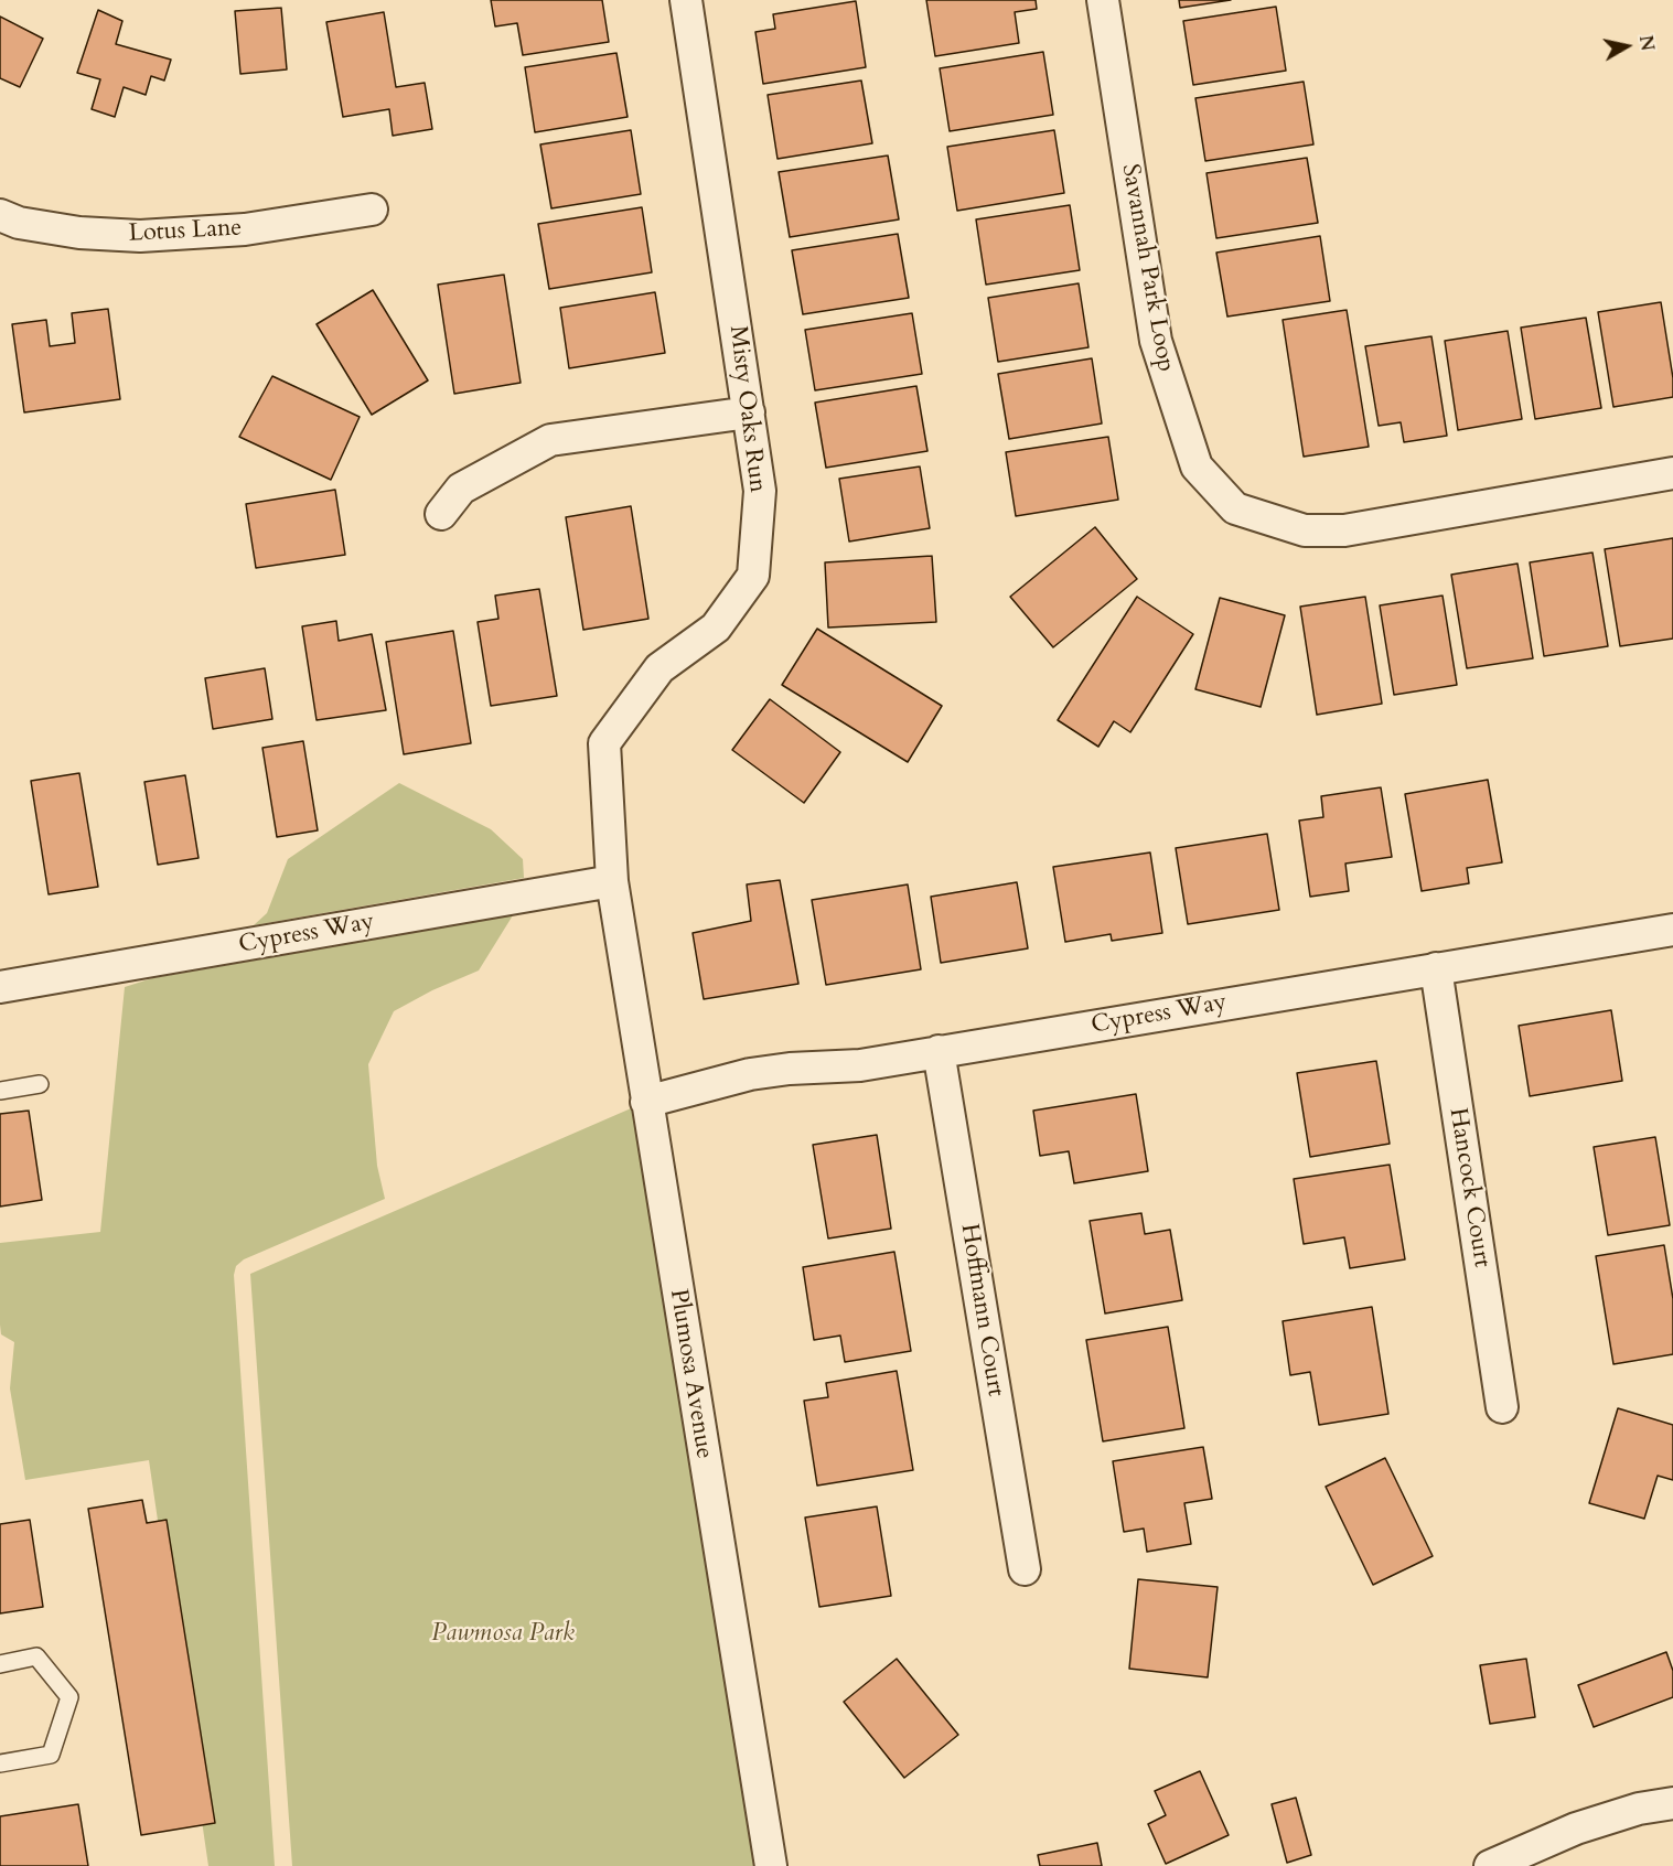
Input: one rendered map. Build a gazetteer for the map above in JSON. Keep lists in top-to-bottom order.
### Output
{
  "streets": {
    "street": [
      "Lotus Lane",
      "Savannah Park Loop",
      "Misty Oaks Run",
      "Cypress Way",
      "Hancock Court",
      "Hoffmann Court",
      "Plumosa Avenue"
    ]
  },
  "crossings": [
    ["Misty Oaks Run", "Cypress Way"],
    ["Misty Oaks Run", "Plumosa Avenue"],
    ["Cypress Way", "Hancock Court"],
    ["Cypress Way", "Hoffmann Court"],
    ["Cypress Way", "Plumosa Avenue"]
  ],
  "parks": ["Pawmosa Park"],
  "north": "right"
}
